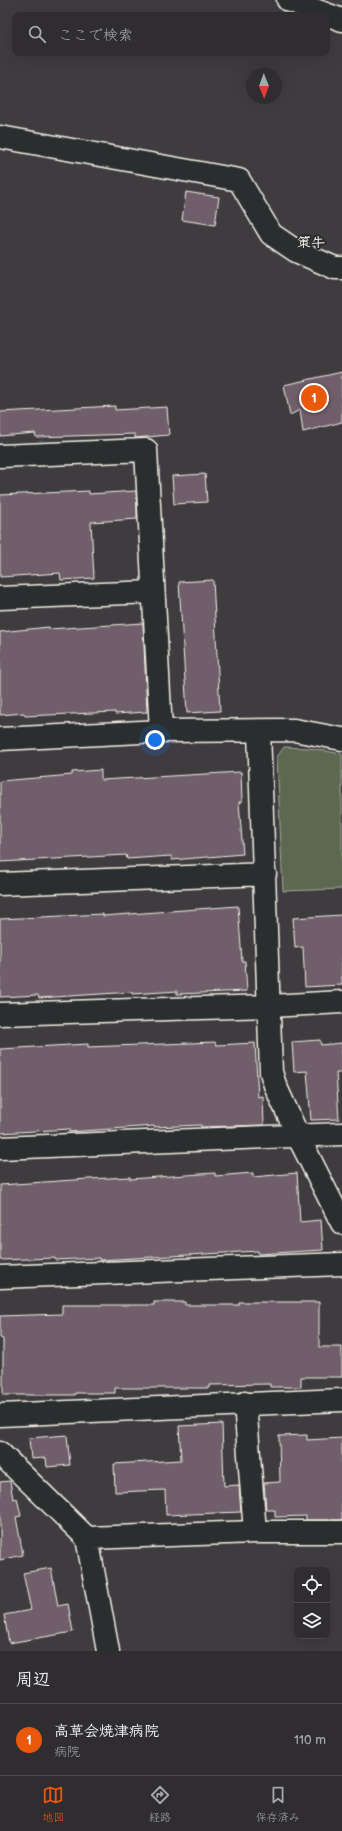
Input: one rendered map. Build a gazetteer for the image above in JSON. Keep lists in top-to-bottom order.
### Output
{
  "districts": ["策牛"],
  "north": "bottom",
  "page": {
    "search": "ここで検索",
    "pins": "1",
    "heading": "周辺",
    "list": [
      {
        "mark": "1",
        "name": "高草会焼津病院",
        "note": "病院",
        "value": "110 m"
      }
    ],
    "nav": ["地図", "経路", "保存済み"]
  }
}
